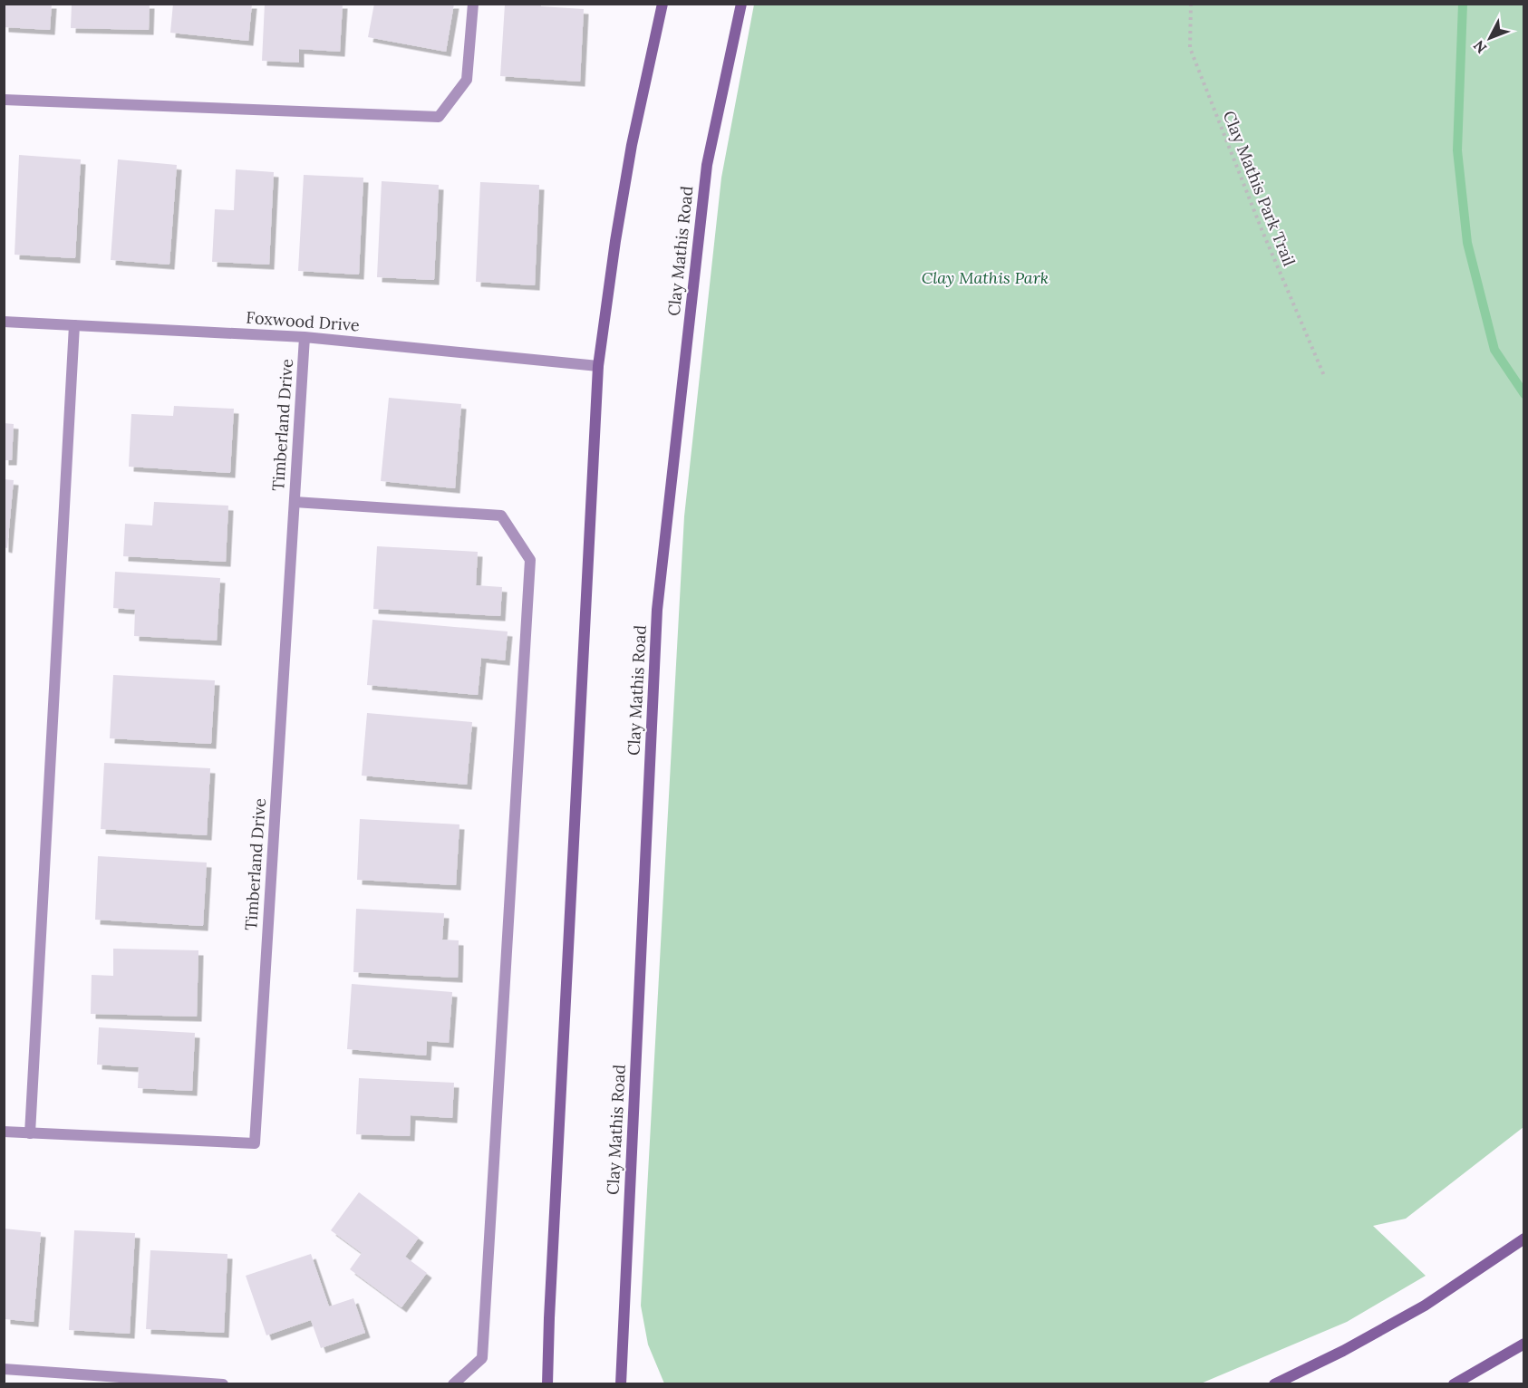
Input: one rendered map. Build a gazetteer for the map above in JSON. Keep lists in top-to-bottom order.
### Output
{
  "streets": {
    "main road": ["Clay Mathis Road"],
    "street": ["Foxwood Drive", "Timberland Drive"],
    "path": ["Clay Mathis Park Trail"]
  },
  "crossings": [
    ["Foxwood Drive", "Timberland Drive"]
  ],
  "parks": ["Clay Mathis Park"],
  "north": "bottom left"
}
